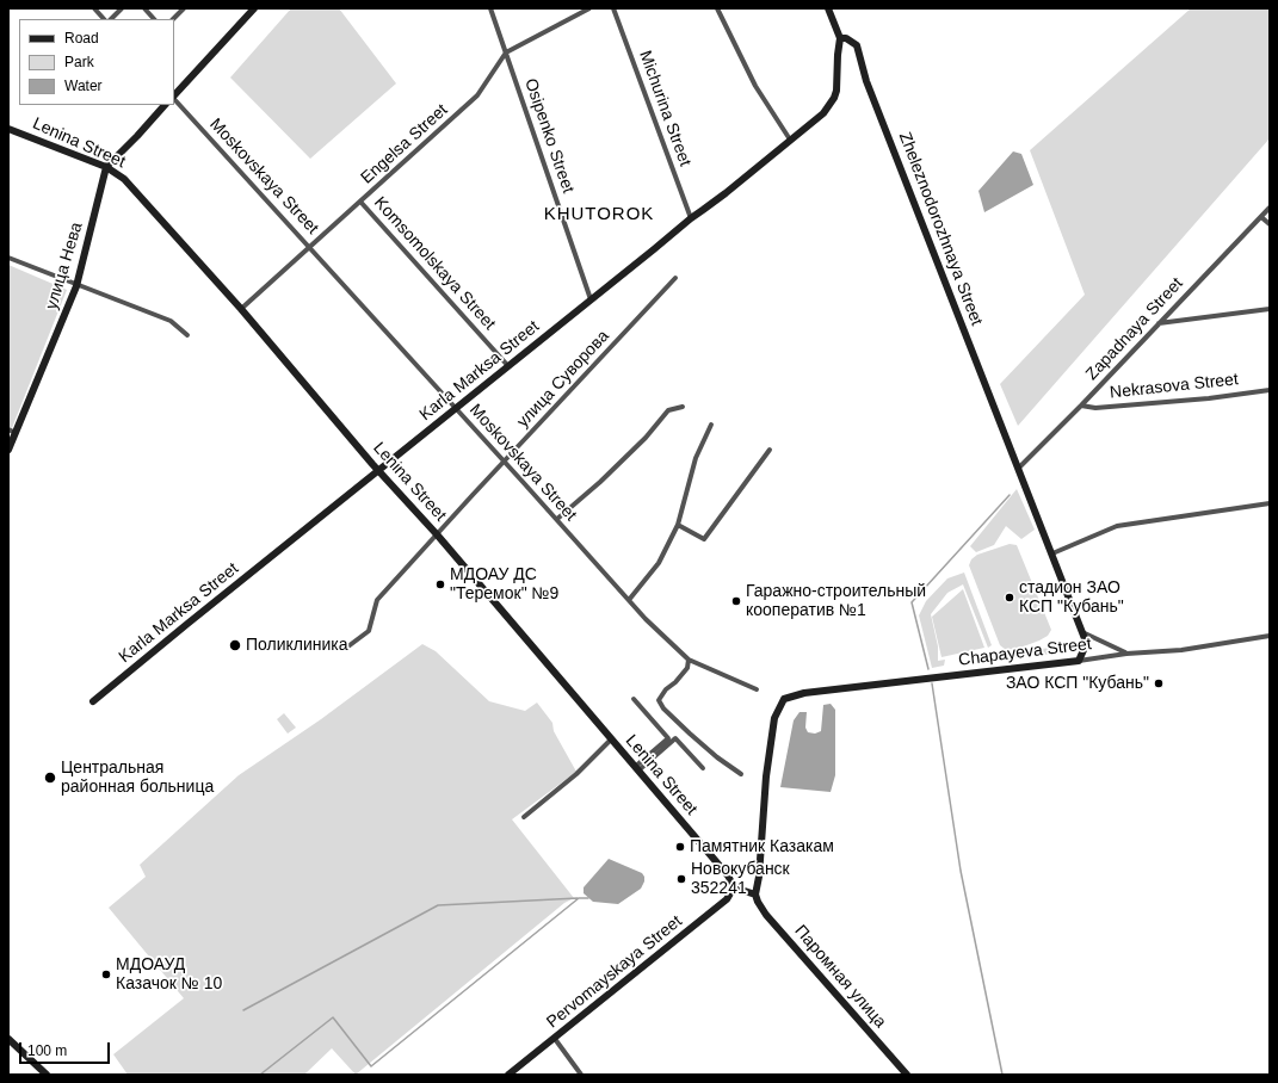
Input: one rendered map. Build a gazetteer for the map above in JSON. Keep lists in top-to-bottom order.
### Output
{
  "streets": {
    "main road": [
      "Lenina Street",
      "Zheleznodorozhnaya Street",
      "улица Нева",
      "Karla Marksa Street",
      "Chapayeva Street",
      "Pervomayskaya Street",
      "Паромная улица"
    ],
    "street": [
      "Michurina Street",
      "Osipenko Street",
      "Engelsa Street",
      "Moskovskaya Street",
      "Komsomolskaya Street",
      "Zapadnaya Street",
      "улица Суворова",
      "Nekrasova Street"
    ]
  },
  "crossings": [
    ["Michurina Street", "Karla Marksa Street"],
    ["Osipenko Street", "Engelsa Street"],
    ["Osipenko Street", "Karla Marksa Street"],
    ["Lenina Street", "Engelsa Street"],
    ["Lenina Street", "улица Нева"],
    ["Lenina Street", "Karla Marksa Street"],
    ["Lenina Street", "улица Суворова"],
    ["Lenina Street", "Pervomayskaya Street"],
    ["Engelsa Street", "Moskovskaya Street"],
    ["Engelsa Street", "Komsomolskaya Street"],
    ["Moskovskaya Street", "Karla Marksa Street"],
    ["Moskovskaya Street", "улица Суворова"],
    ["Zheleznodorozhnaya Street", "Zapadnaya Street"],
    ["Zheleznodorozhnaya Street", "Karla Marksa Street"],
    ["Komsomolskaya Street", "Karla Marksa Street"],
    ["Zapadnaya Street", "Nekrasova Street"],
    ["Chapayeva Street", "Паромная улица"]
  ],
  "districts": ["KHUTOROK"],
  "places": [
    "МДОАУ ДС \"Теремок\" №9",
    "стадион ЗАО КСП \"Кубань\"",
    "Гаражно-строительный кооператив №1",
    "Поликлиника",
    "ЗАО КСП \"Кубань\"",
    "Центральная районная больница",
    "Памятник Казакам",
    "Новокубанск 352241",
    "МДОАУД Казачок № 10"
  ],
  "legend": ["Road", "Park", "Water"],
  "scale_bar": "100 m"
}
